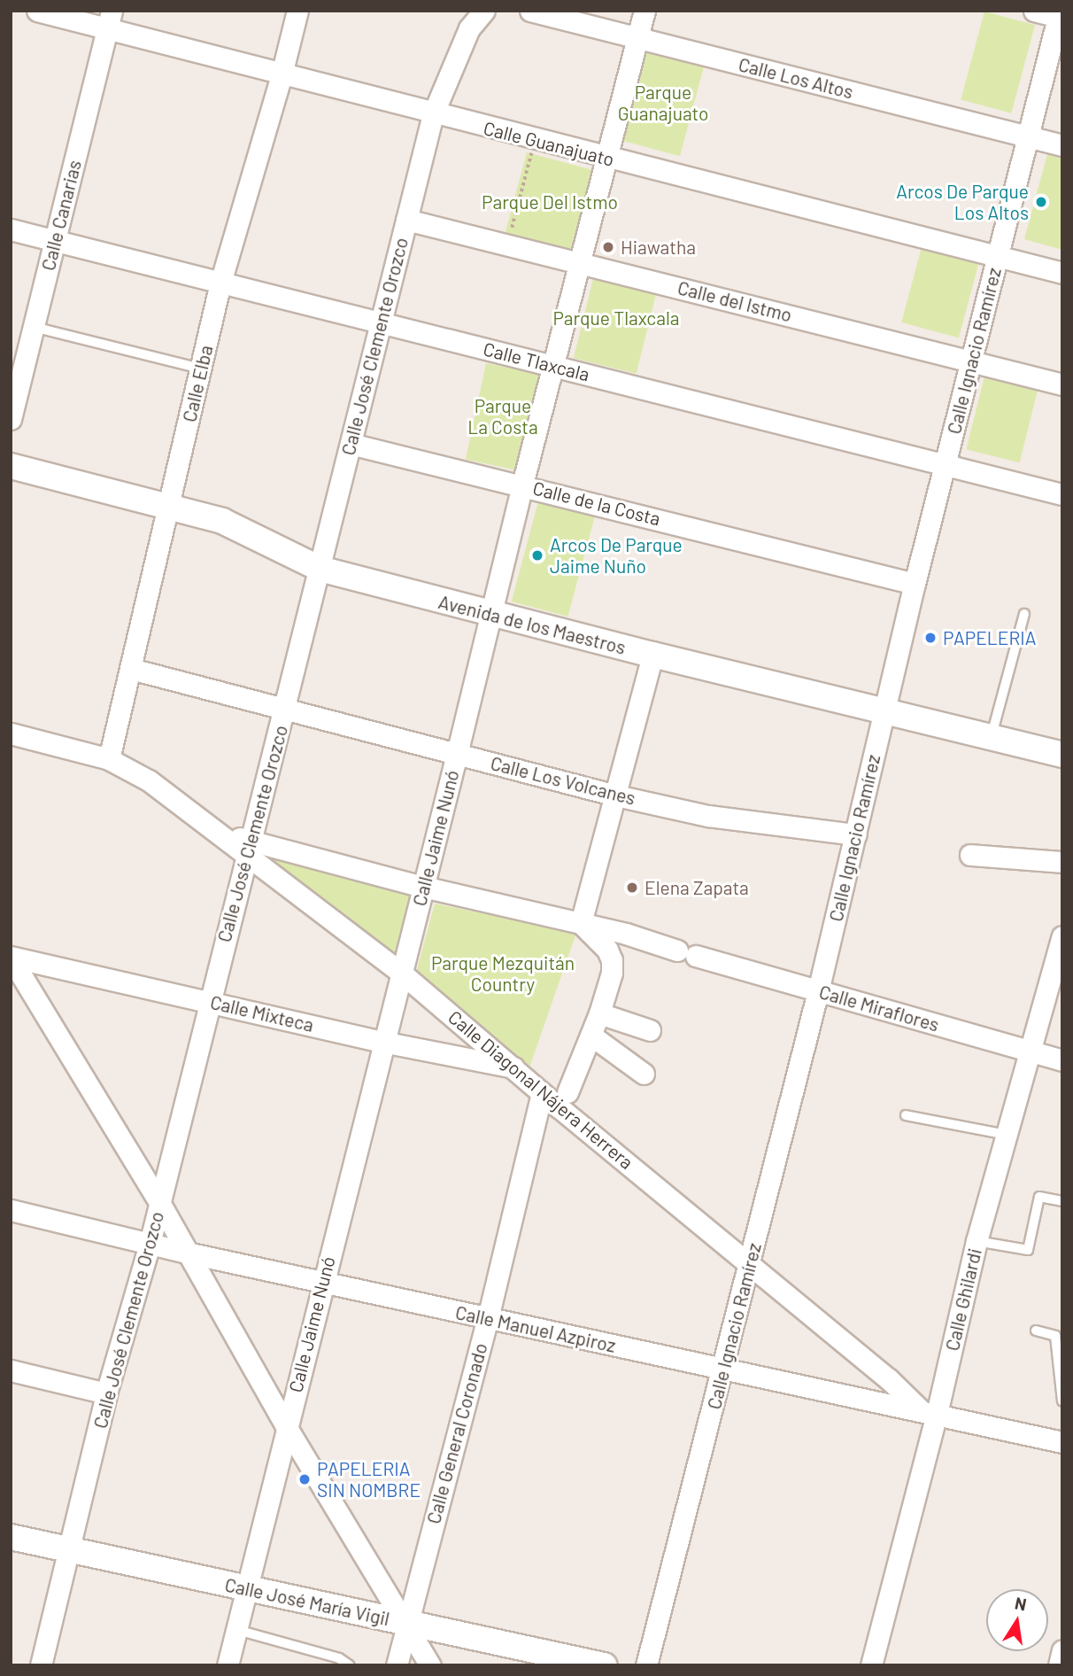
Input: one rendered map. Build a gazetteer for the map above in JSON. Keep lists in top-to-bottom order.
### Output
{
  "streets": {
    "street": [
      "Calle Los Altos",
      "Calle Guanajuato",
      "Calle Canarias",
      "Calle del Istmo",
      "Calle José Clemente Orozco",
      "Calle Ignacio Ramírez",
      "Calle Tlaxcala",
      "Calle Elba",
      "Calle de la Costa",
      "Avenida de los Maestros",
      "Calle Los Volcanes",
      "Calle Jaime Nunó",
      "Calle Miraflores",
      "Calle Mixteca",
      "Calle Diagonal Nájera Herrera",
      "Calle Ghilardi",
      "Calle Manuel Azpiroz",
      "Calle General Coronado",
      "Calle José María Vigil"
    ]
  },
  "crossings": [
    ["Calle Los Altos", "Calle Ignacio Ramírez"],
    ["Calle Los Altos", "Calle Jaime Nunó"],
    ["Calle Guanajuato", "Calle Canarias"],
    ["Calle Guanajuato", "Calle José Clemente Orozco"],
    ["Calle Guanajuato", "Calle Ignacio Ramírez"],
    ["Calle Guanajuato", "Calle Elba"],
    ["Calle Guanajuato", "Calle Jaime Nunó"],
    ["Calle Canarias", "Calle Tlaxcala"],
    ["Calle del Istmo", "Calle José Clemente Orozco"],
    ["Calle del Istmo", "Calle Ignacio Ramírez"],
    ["Calle del Istmo", "Calle Jaime Nunó"],
    ["Calle José Clemente Orozco", "Calle Tlaxcala"],
    ["Calle José Clemente Orozco", "Calle de la Costa"],
    ["Calle José Clemente Orozco", "Avenida de los Maestros"],
    ["Calle José Clemente Orozco", "Calle Los Volcanes"],
    ["Calle José Clemente Orozco", "Calle Mixteca"],
    ["Calle José Clemente Orozco", "Calle Diagonal Nájera Herrera"],
    ["Calle José Clemente Orozco", "Calle Manuel Azpiroz"],
    ["Calle José Clemente Orozco", "Calle José María Vigil"],
    ["Calle Ignacio Ramírez", "Calle Tlaxcala"],
    ["Calle Ignacio Ramírez", "Calle de la Costa"],
    ["Calle Ignacio Ramírez", "Avenida de los Maestros"],
    ["Calle Ignacio Ramírez", "Calle Los Volcanes"],
    ["Calle Ignacio Ramírez", "Calle Miraflores"],
    ["Calle Ignacio Ramírez", "Calle Diagonal Nájera Herrera"],
    ["Calle Ignacio Ramírez", "Calle Manuel Azpiroz"],
    ["Calle Tlaxcala", "Calle Elba"],
    ["Calle Tlaxcala", "Calle Jaime Nunó"],
    ["Calle Elba", "Avenida de los Maestros"],
    ["Calle Elba", "Calle Los Volcanes"],
    ["Calle Elba", "Calle Diagonal Nájera Herrera"],
    ["Calle de la Costa", "Calle Jaime Nunó"],
    ["Avenida de los Maestros", "Calle Jaime Nunó"],
    ["Calle Los Volcanes", "Calle Jaime Nunó"],
    ["Calle Jaime Nunó", "Calle Mixteca"],
    ["Calle Jaime Nunó", "Calle Diagonal Nájera Herrera"],
    ["Calle Jaime Nunó", "Calle Manuel Azpiroz"],
    ["Calle Jaime Nunó", "Calle José María Vigil"],
    ["Calle Miraflores", "Calle Ghilardi"],
    ["Calle Mixteca", "Calle Diagonal Nájera Herrera"],
    ["Calle Diagonal Nájera Herrera", "Calle Ghilardi"],
    ["Calle Diagonal Nájera Herrera", "Calle Manuel Azpiroz"],
    ["Calle Diagonal Nájera Herrera", "Calle General Coronado"],
    ["Calle Ghilardi", "Calle Manuel Azpiroz"],
    ["Calle Manuel Azpiroz", "Calle General Coronado"],
    ["Calle General Coronado", "Calle José María Vigil"]
  ],
  "parks": [
    "Parque Guanajuato",
    "Parque Del Istmo",
    "Parque Tlaxcala",
    "Parque La Costa",
    "Parque Mezquitán Country"
  ],
  "places": [
    "Arcos De Parque Los Altos",
    "Hiawatha",
    "Arcos De Parque Jaime Nuño",
    "PAPELERIA",
    "Elena Zapata",
    "PAPELERIA SIN NOMBRE"
  ],
  "north": "top"
}
